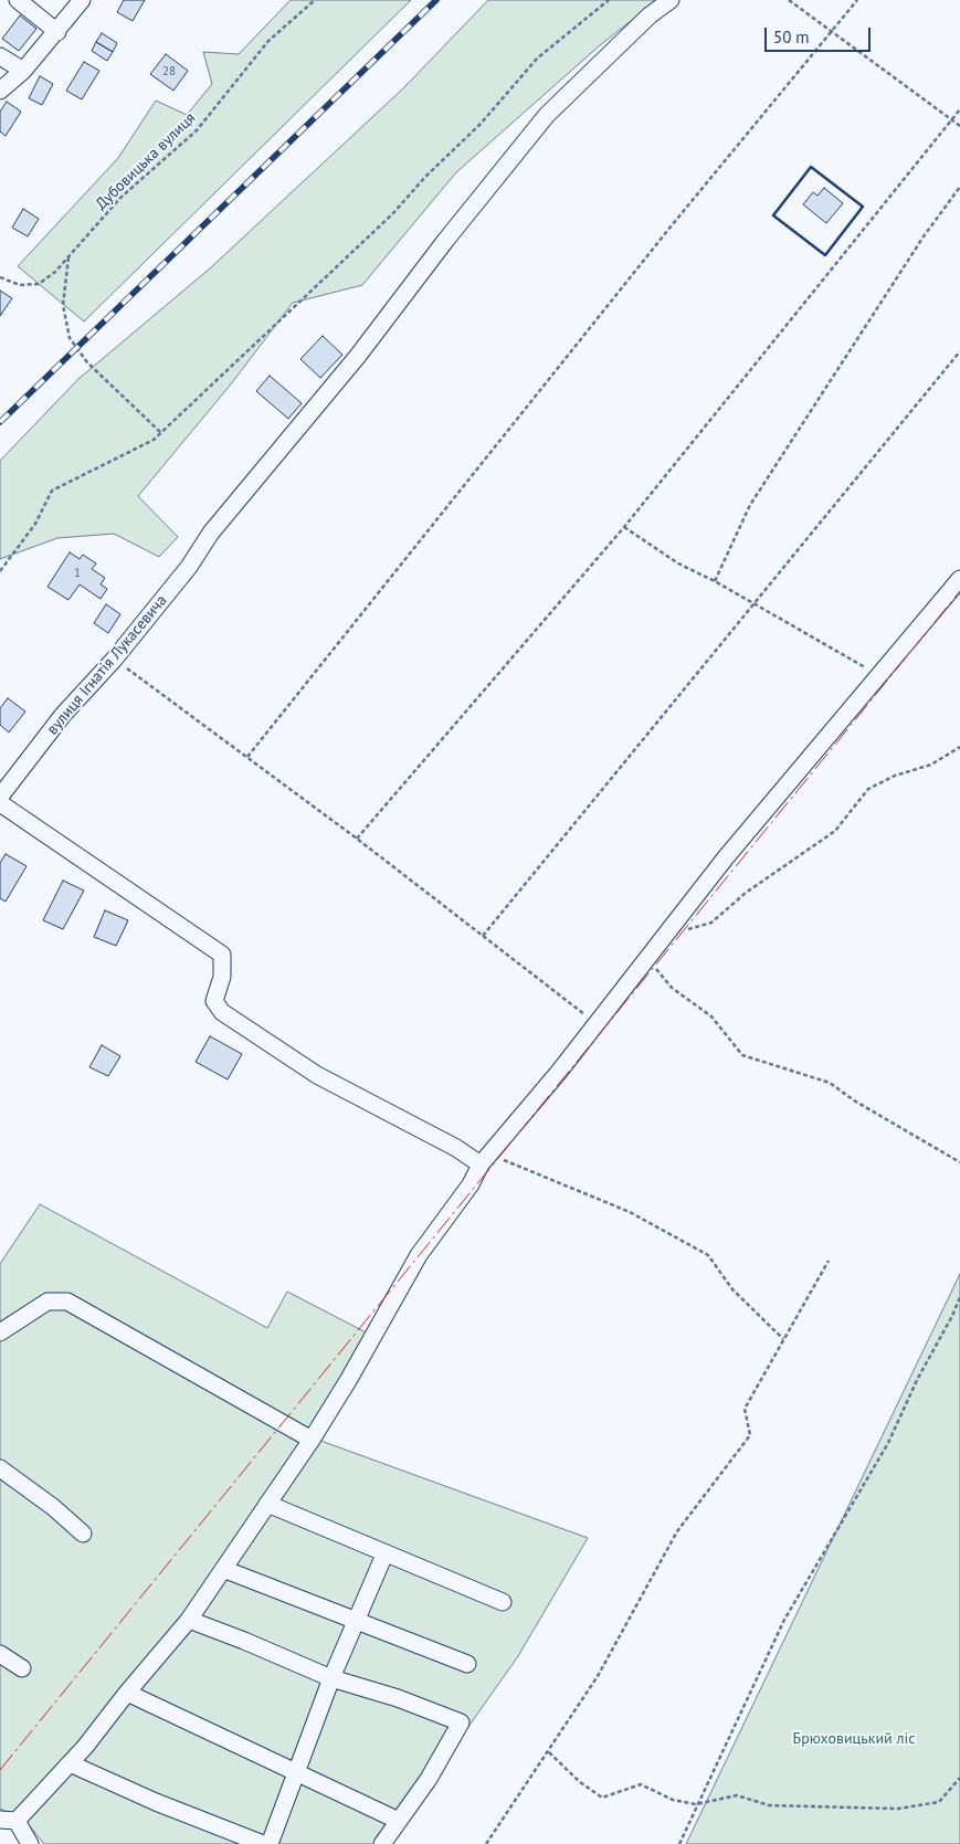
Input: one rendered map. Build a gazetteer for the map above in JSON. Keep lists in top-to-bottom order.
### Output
{
  "streets": {
    "street": ["вулиця Ігнатія Лукасевича"],
    "path": ["Дубовицька вулиця"]
  },
  "parks": ["Брюховицький ліс"],
  "house_numbers": ["28", "1"],
  "scale_bar": "50 m"
}
